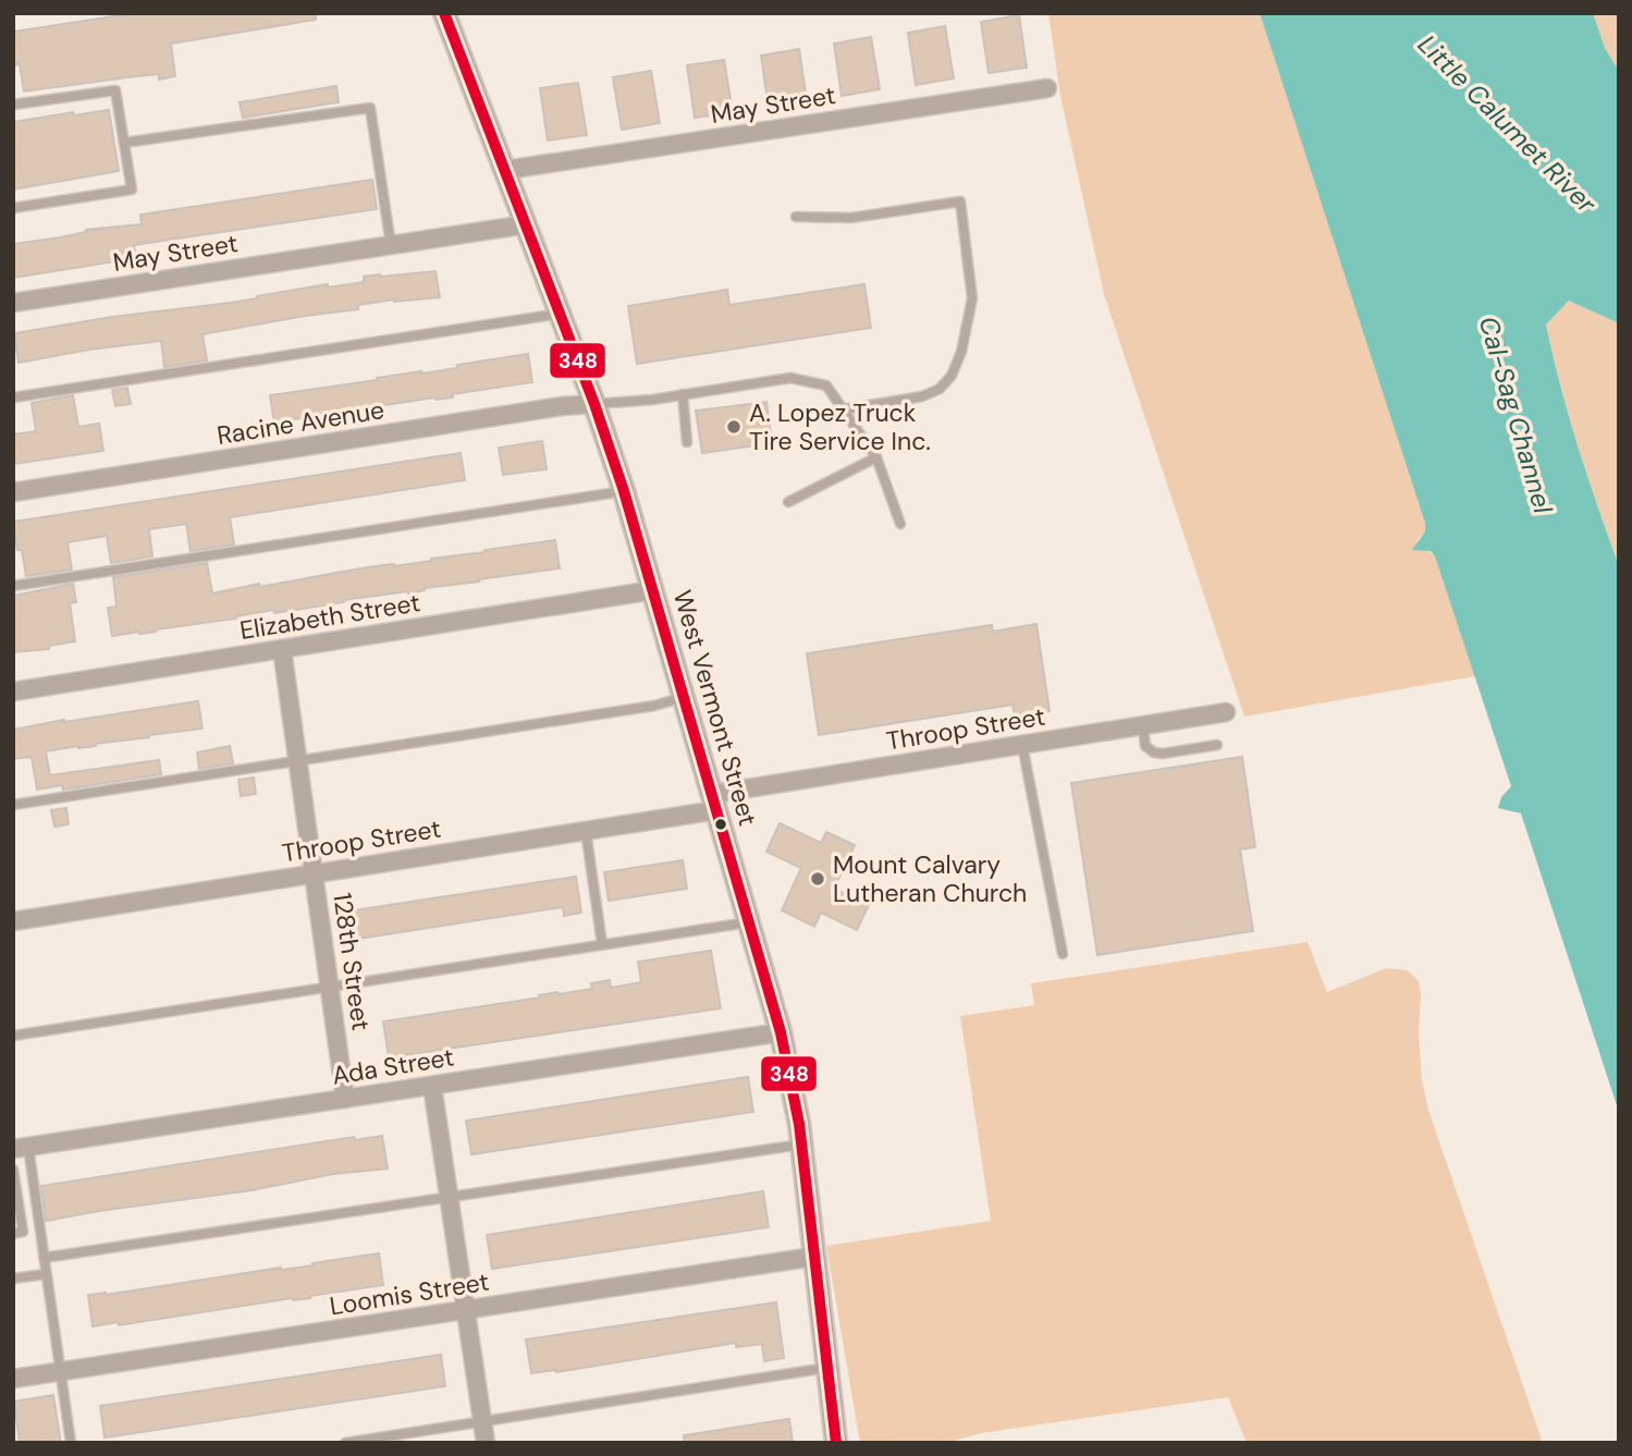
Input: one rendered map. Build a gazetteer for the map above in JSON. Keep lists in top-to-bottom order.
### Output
{
  "streets": {
    "street": [
      "May Street",
      "Racine Avenue",
      "Elizabeth Street",
      "West Vermont Street",
      "Throop Street",
      "128th Street",
      "Ada Street",
      "Loomis Street"
    ]
  },
  "crossings": [
    ["May Street", "West Vermont Street"],
    ["Racine Avenue", "West Vermont Street"],
    ["Elizabeth Street", "West Vermont Street"],
    ["Elizabeth Street", "128th Street"],
    ["West Vermont Street", "Throop Street"],
    ["West Vermont Street", "Ada Street"],
    ["West Vermont Street", "Loomis Street"],
    ["Throop Street", "128th Street"],
    ["128th Street", "Ada Street"]
  ],
  "water": ["Little Calumet River", "Cal-Sag Channel"],
  "places": ["A. Lopez Truck Tire Service Inc.", "Mount Calvary Lutheran Church"],
  "lines": ["transit line 348"]
}
